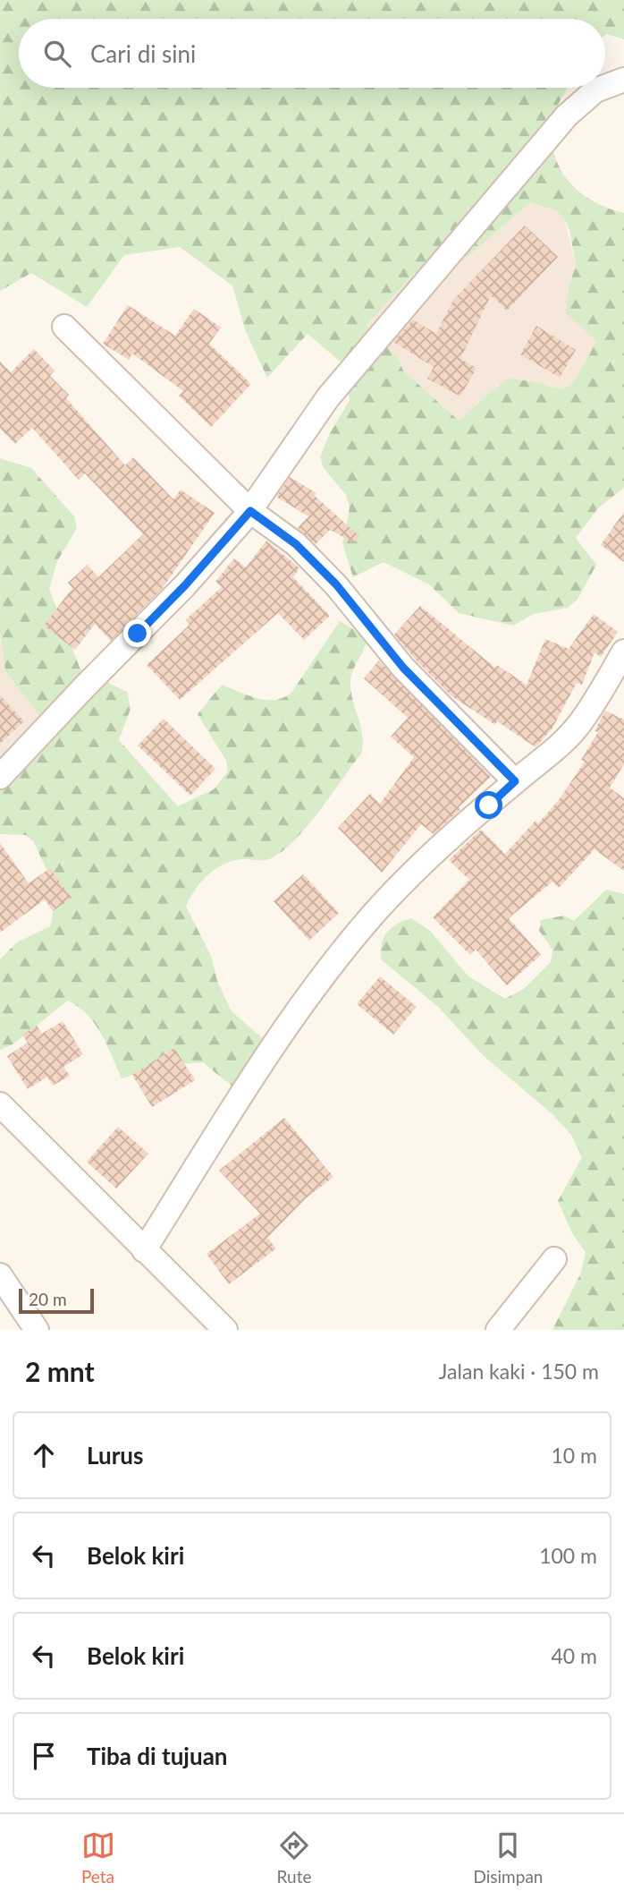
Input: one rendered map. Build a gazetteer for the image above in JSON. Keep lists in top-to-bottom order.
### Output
{
  "scale_bar": "20 m",
  "page": {
    "search": "Cari di sini",
    "scale": "20 m",
    "heading": ["2 mnt", "Jalan kaki · 150 m"],
    "list": [
      ["Lurus", "10 m"],
      ["Belok kiri", "100 m"],
      ["Belok kiri", "40 m"],
      "Tiba di tujuan"
    ],
    "nav": ["Peta", "Rute", "Disimpan"]
  }
}
